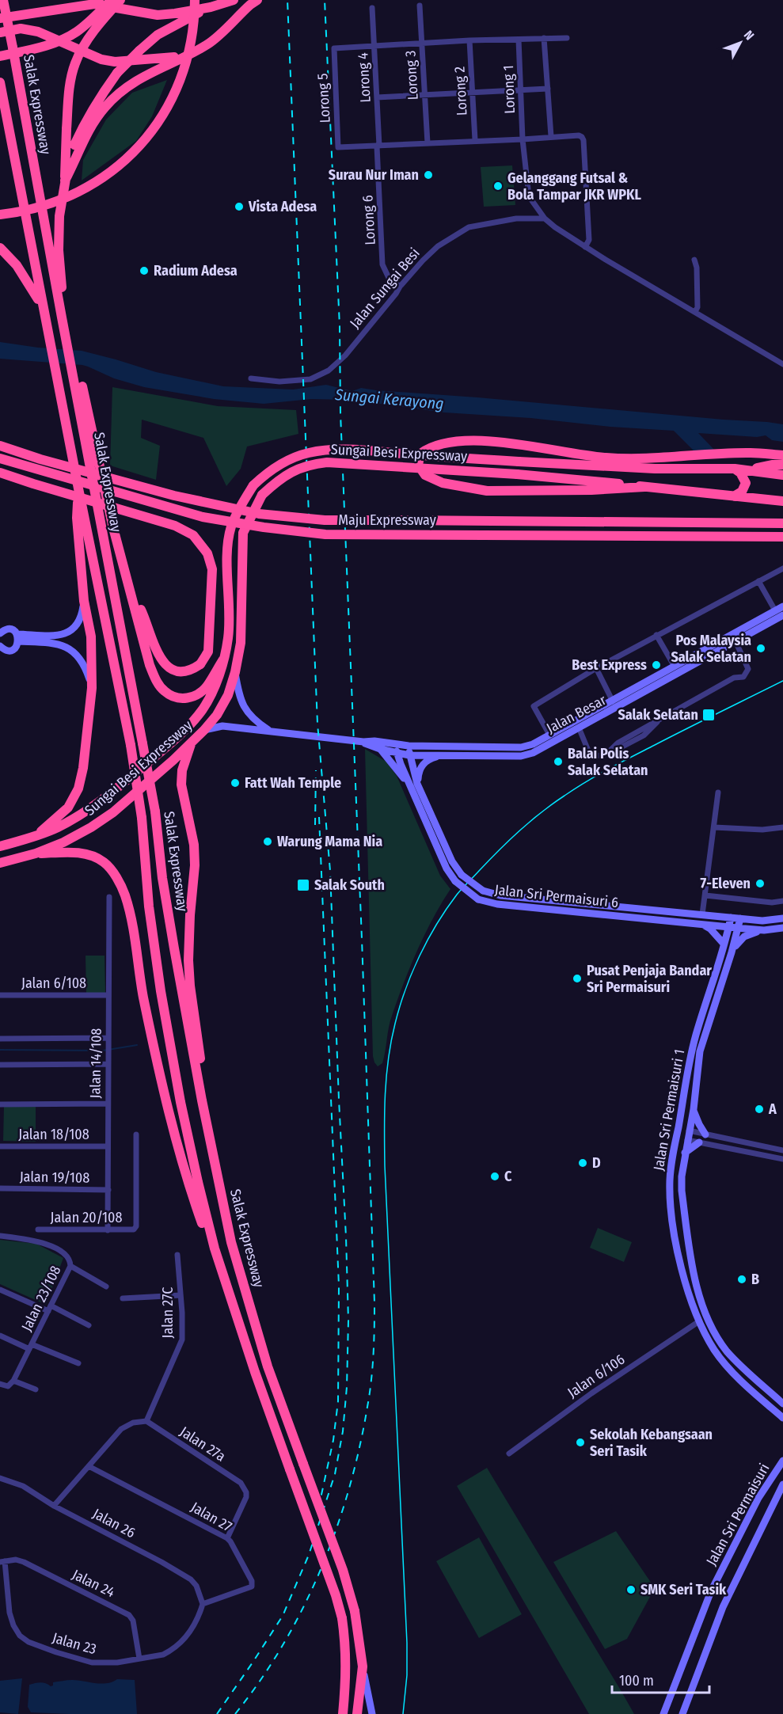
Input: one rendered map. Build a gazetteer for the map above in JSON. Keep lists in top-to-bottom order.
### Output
{
  "streets": {
    "highway": ["Salak Expressway", "Sungai Besi Expressway", "Maju Expressway"],
    "street": [
      "Lorong 3",
      "Lorong 4",
      "Lorong 1",
      "Lorong 2",
      "Lorong 5",
      "Lorong 6",
      "Jalan Sungai Besi",
      "Jalan Besar",
      "Jalan Sri Permaisuri 6",
      "Jalan 6/108",
      "Jalan 14/108",
      "Jalan Sri Permaisuri 1",
      "Jalan 18/108",
      "Jalan 19/108",
      "Jalan 20/108",
      "Jalan 23/108",
      "Jalan 27C",
      "Jalan 6/106",
      "Jalan 27a",
      "Jalan Sri Permaisuri",
      "Jalan 27",
      "Jalan 26",
      "Jalan 24",
      "Jalan 23"
    ]
  },
  "crossings": [
    ["Lorong 4", "Lorong 5"],
    ["Lorong 4", "Lorong 6"],
    ["Lorong 5", "Lorong 6"],
    ["Lorong 6", "Jalan Sungai Besi"],
    ["Sungai Besi Expressway", "Jalan Besar"],
    ["Jalan Besar", "Jalan Sri Permaisuri 6"],
    ["Jalan Sri Permaisuri 6", "Jalan Sri Permaisuri 1"],
    ["Jalan 6/108", "Jalan 14/108"],
    ["Jalan 14/108", "Jalan 18/108"],
    ["Jalan 14/108", "Jalan 19/108"],
    ["Jalan 14/108", "Jalan 20/108"],
    ["Jalan Sri Permaisuri 1", "Jalan 6/106"],
    ["Jalan 20/108", "Jalan 23/108"],
    ["Jalan 27C", "Jalan 27a"],
    ["Jalan 27a", "Jalan 27"],
    ["Jalan 27", "Jalan 26"],
    ["Jalan 27", "Jalan 23"],
    ["Jalan 26", "Jalan 23"],
    ["Jalan 24", "Jalan 23"]
  ],
  "water": ["Sungai Kerayong"],
  "places": {
    "other": [
      "Surau Nur Iman",
      "Gelanggang Futsal & Bola Tampar JKR WPKL",
      "Vista Adesa",
      "Radium Adesa",
      "Pos Malaysia Salak Selatan",
      "Best Express",
      "Balai Polis Salak Selatan",
      "Fatt Wah Temple",
      "Warung Mama Nia",
      "7-Eleven",
      "Pusat Penjaja Bandar Sri Permaisuri",
      "A",
      "D",
      "C",
      "B",
      "Sekolah Kebangsaan Seri Tasik",
      "SMK Seri Tasik"
    ],
    "transit": ["Salak Selatan", "Salak South"]
  },
  "scale_bar": "100 m",
  "north": "top right"
}
